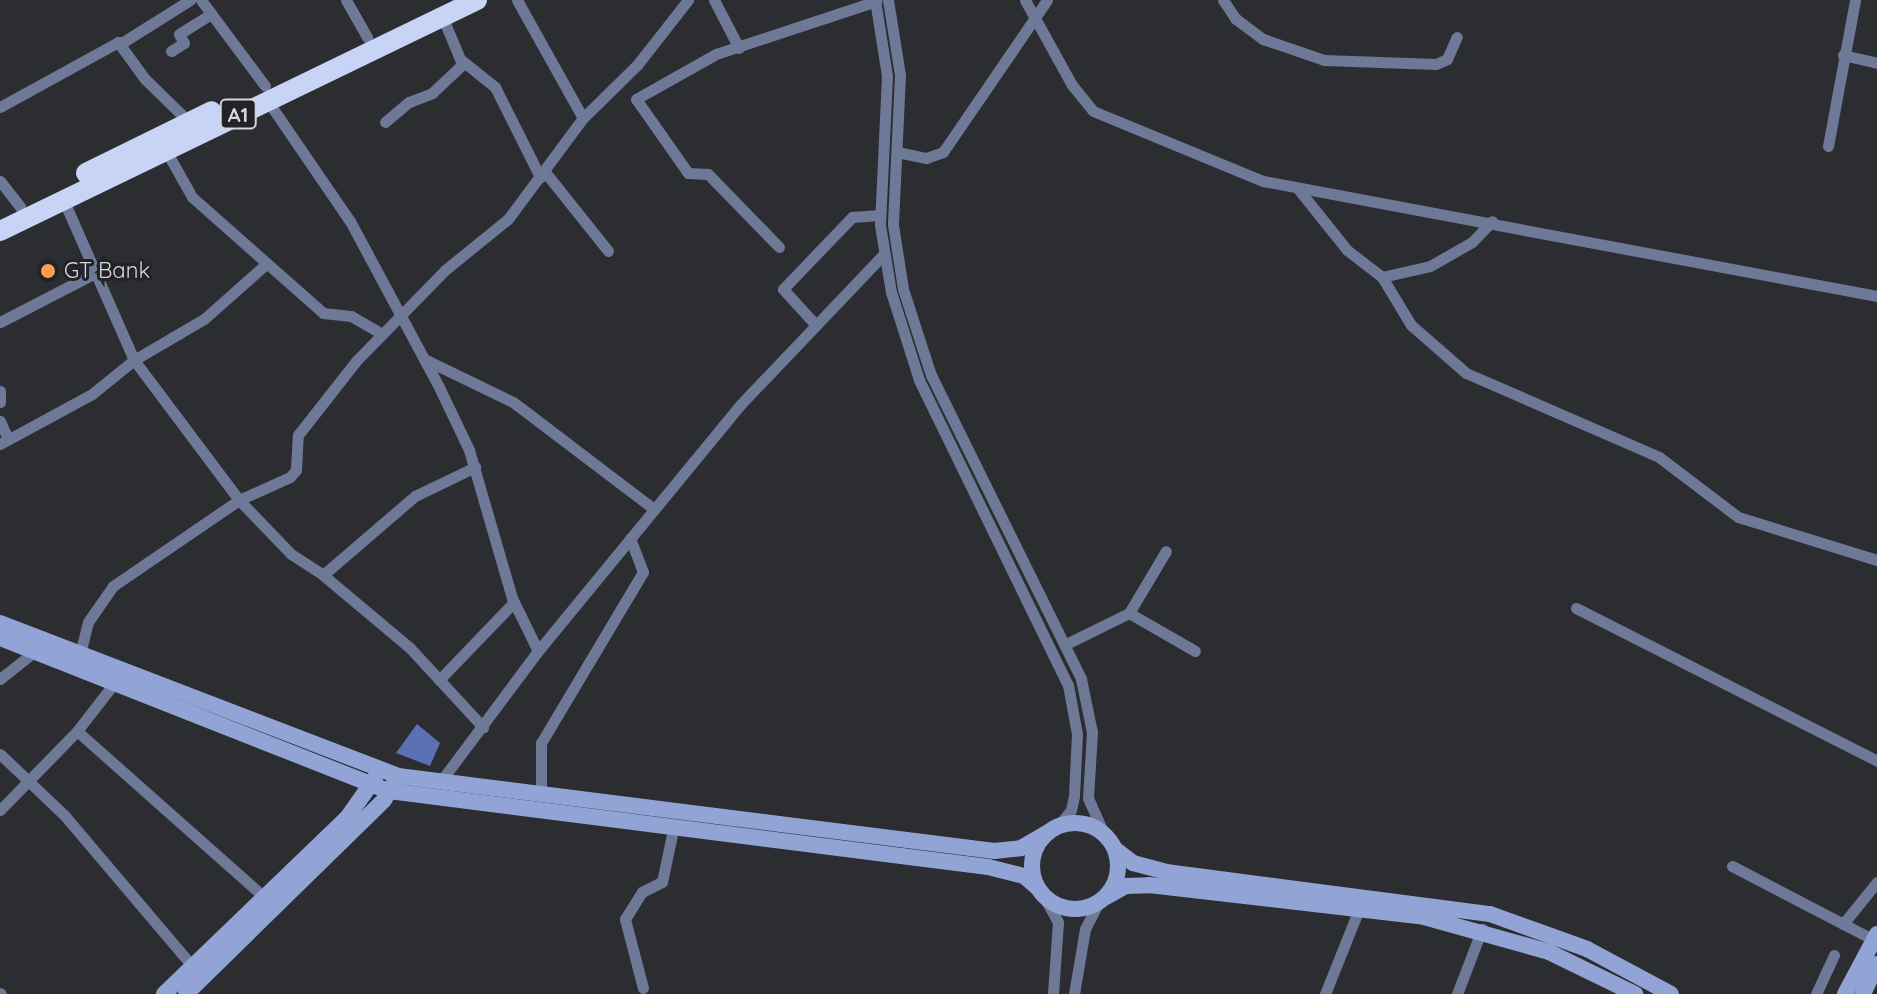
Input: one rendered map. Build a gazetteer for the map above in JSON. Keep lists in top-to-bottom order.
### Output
{
  "streets": {
    "highway": ["A1"]
  },
  "places": ["GT Bank"]
}
